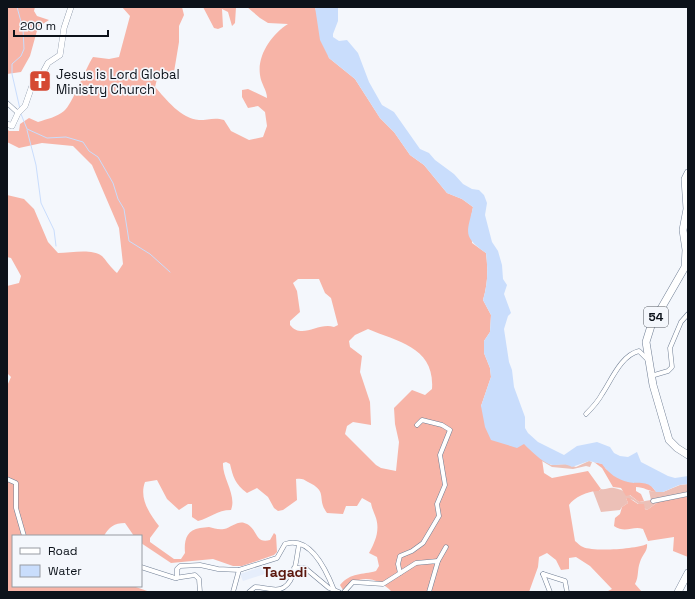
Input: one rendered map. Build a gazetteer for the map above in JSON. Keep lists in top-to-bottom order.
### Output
{
  "streets": {
    "highway": ["54"]
  },
  "districts": ["Tagadi"],
  "places": {
    "church": ["Jesus is Lord Global Ministry Church"]
  },
  "legend": ["Road", "Water"],
  "scale_bar": "200 m"
}
